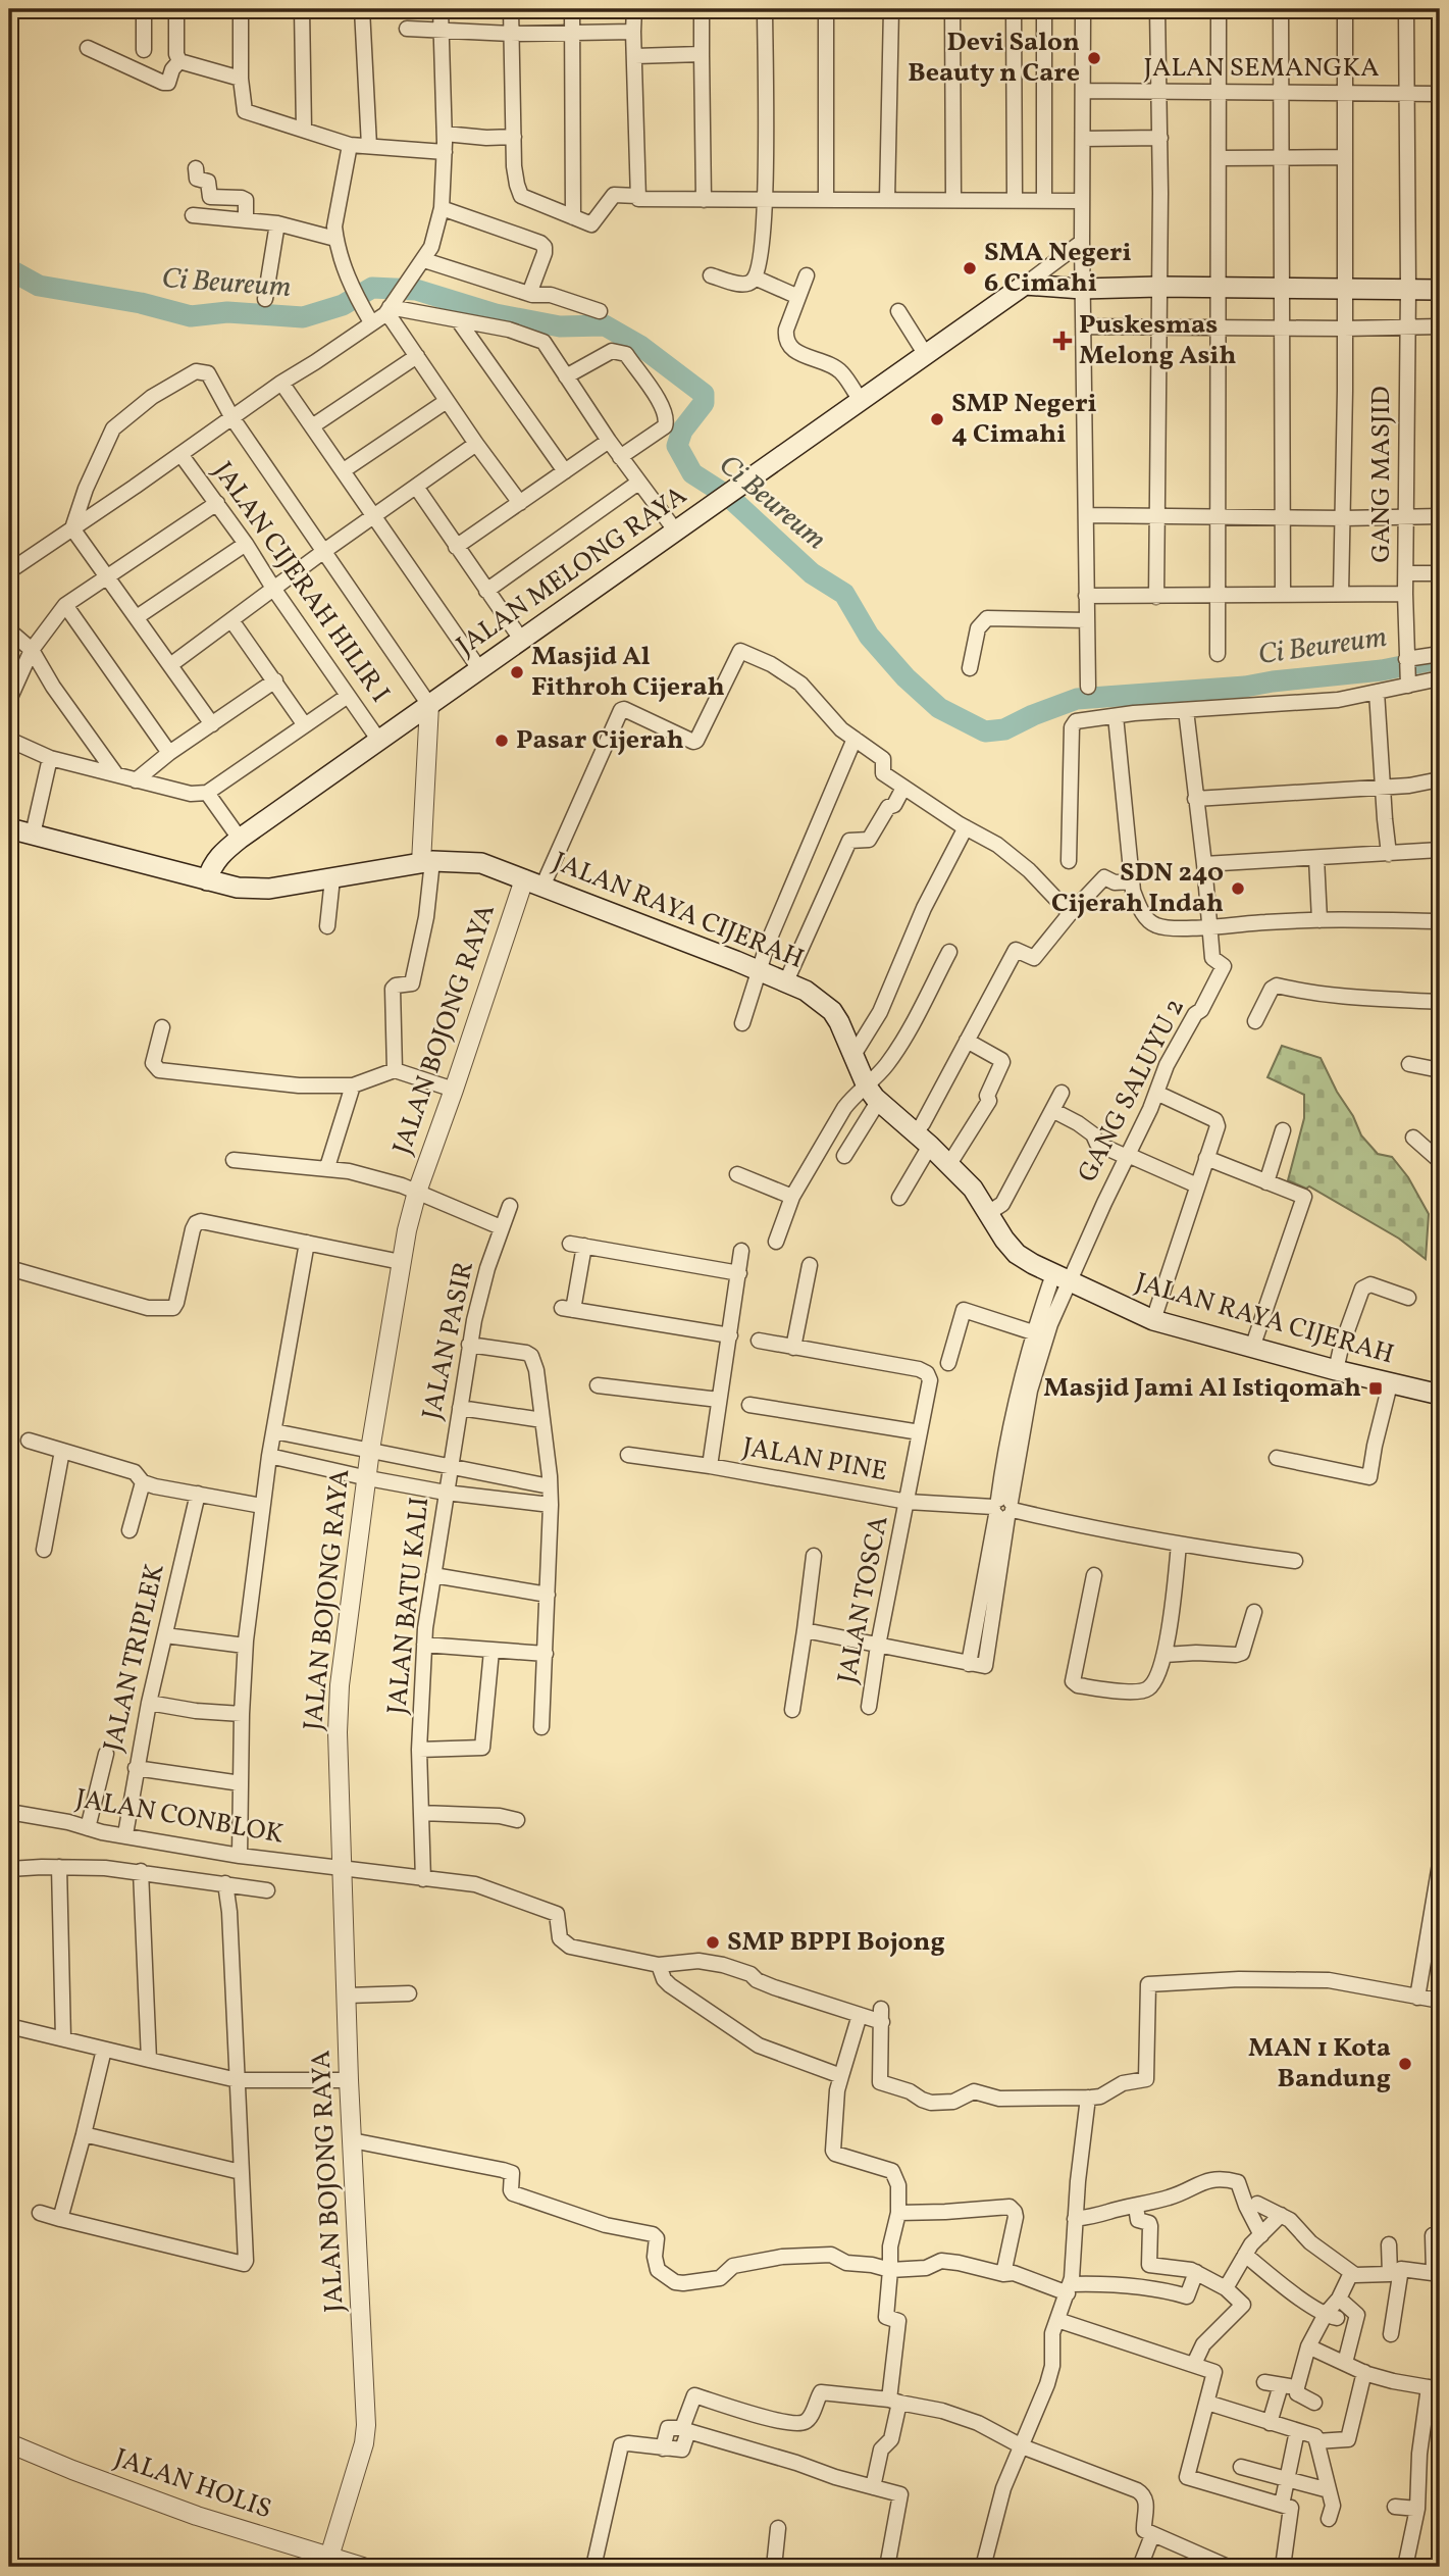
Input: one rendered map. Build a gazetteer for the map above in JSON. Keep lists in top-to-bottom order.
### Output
{
  "streets": {
    "main road": ["JALAN MELONG RAYA", "JALAN RAYA CIJERAH"],
    "street": [
      "JALAN SEMANGKA",
      "GANG MASJID",
      "JALAN CIJERAH HILIR I",
      "JALAN BOJONG RAYA",
      "GANG SALUYU 2",
      "JALAN PASIR",
      "JALAN PINE",
      "JALAN TOSCA",
      "JALAN BATU KALI",
      "JALAN TRIPLEK",
      "JALAN CONBLOK",
      "JALAN HOLIS"
    ]
  },
  "crossings": [
    ["JALAN SEMANGKA", "GANG MASJID"],
    ["JALAN MELONG RAYA", "JALAN CIJERAH HILIR I"],
    ["JALAN MELONG RAYA", "JALAN RAYA CIJERAH"],
    ["JALAN RAYA CIJERAH", "JALAN BOJONG RAYA"],
    ["JALAN RAYA CIJERAH", "GANG SALUYU 2"],
    ["JALAN BOJONG RAYA", "JALAN CONBLOK"],
    ["JALAN BOJONG RAYA", "JALAN HOLIS"],
    ["GANG SALUYU 2", "JALAN PINE"],
    ["GANG SALUYU 2", "JALAN TOSCA"],
    ["JALAN PASIR", "JALAN BATU KALI"],
    ["JALAN PINE", "JALAN TOSCA"],
    ["JALAN BATU KALI", "JALAN CONBLOK"],
    ["JALAN TRIPLEK", "JALAN CONBLOK"]
  ],
  "water": ["Ci Beureum"],
  "places": {
    "other": [
      "Devi Salon Beauty n Care",
      "SMA Negeri 6 Cimahi",
      "SMP Negeri 4 Cimahi",
      "Masjid Al Fithroh Cijerah",
      "Pasar Cijerah",
      "SDN 240 Cijerah Indah",
      "SMP BPPI Bojong",
      "MAN 1 Kota Bandung"
    ],
    "health": ["Puskesmas Melong Asih"],
    "transit": ["Masjid Jami Al Istiqomah"]
  }
}
